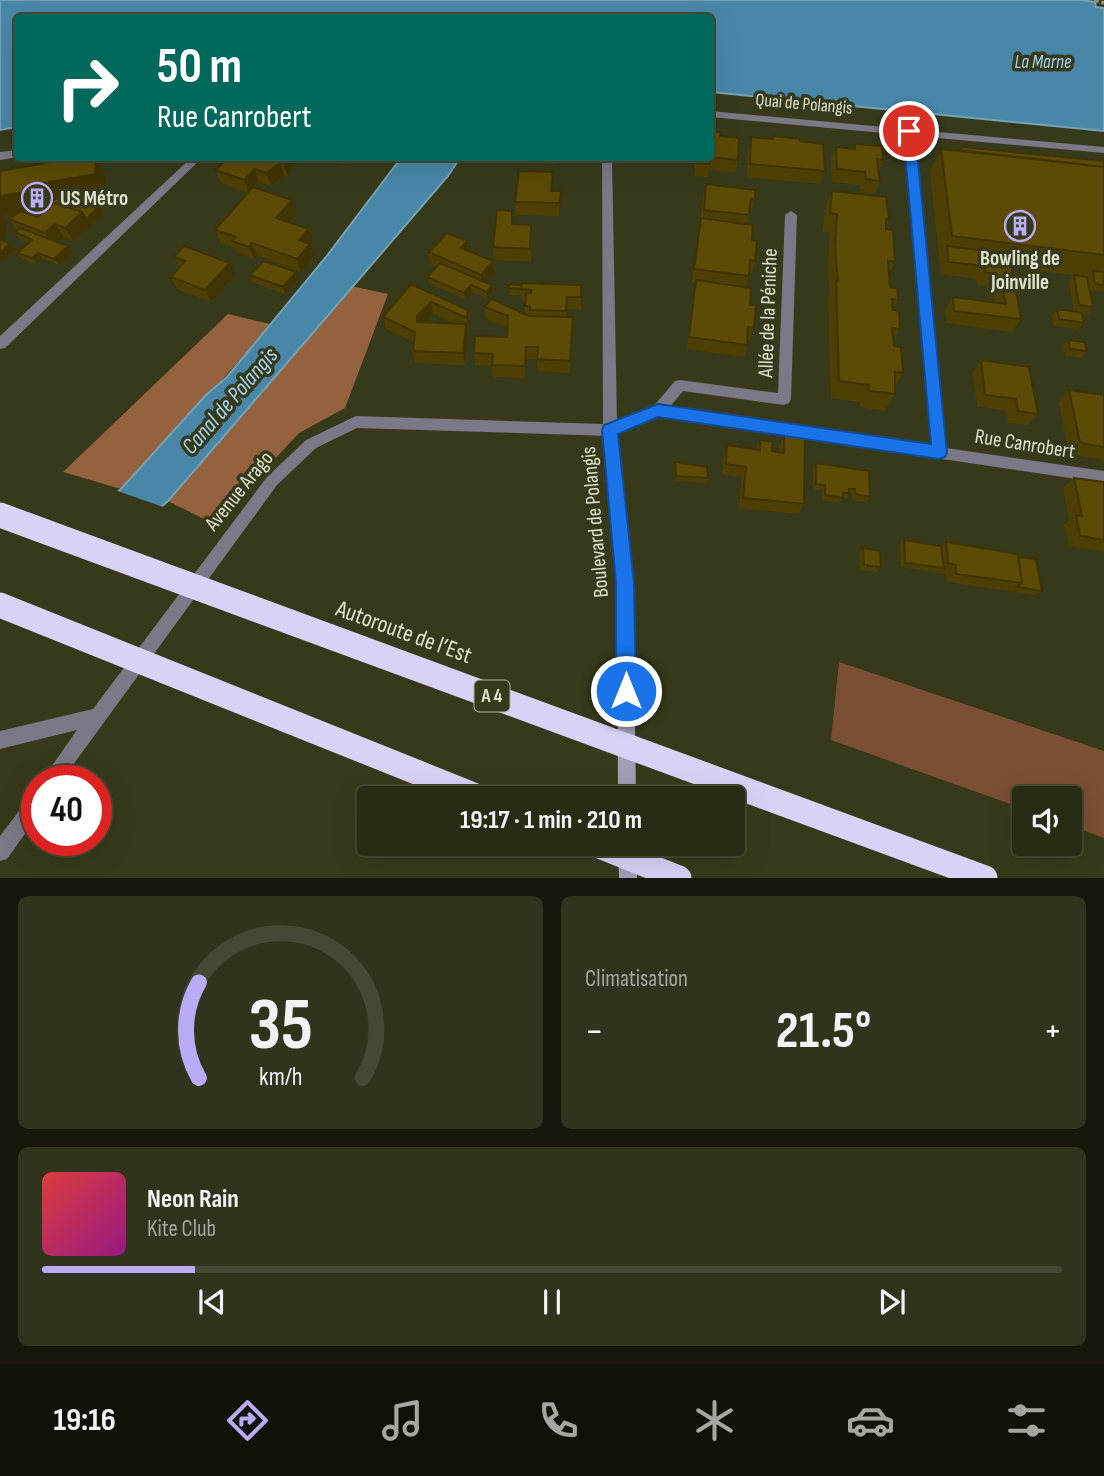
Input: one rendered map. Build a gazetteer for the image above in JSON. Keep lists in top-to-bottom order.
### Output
{
  "streets": {
    "highway": ["Autoroute de l’Est", "A 4"],
    "street": [
      "Quai de Polangis",
      "Allée de la Péniche",
      "Rue Canrobert",
      "Avenue Arago",
      "Boulevard de Polangis"
    ]
  },
  "crossings": [
    ["Allée de la Péniche", "Rue Canrobert"],
    ["Avenue Arago", "Boulevard de Polangis"]
  ],
  "water": ["La Marne", "Canal de Polangis"],
  "places": {
    "building": ["US Métro", "Bowling de Joinville"]
  },
  "page": {
    "turn": ["50 m", "Rue Canrobert"],
    "limit": "40",
    "trip": "19:17 · 1 min · 210 m",
    "tile": "Climatisation",
    "heat": ["−", "21.5°", "+"],
    "song": ["Neon Rain", "Kite Club"],
    "tabs": "19:16",
    "gauge": ["35", "km/h"]
  }
}
